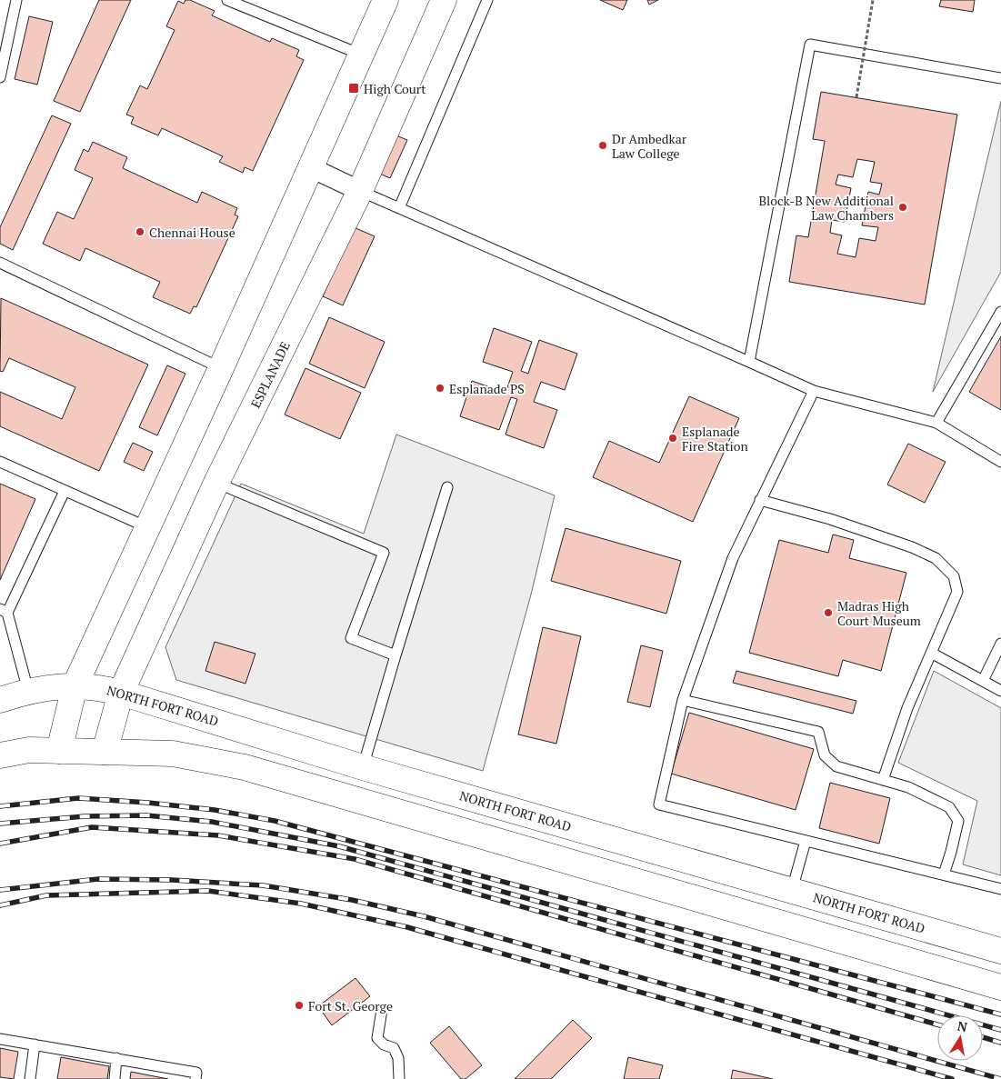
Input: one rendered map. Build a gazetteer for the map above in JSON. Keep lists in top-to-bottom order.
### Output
{
  "streets": {
    "main road": ["ESPLANADE", "NORTH FORT ROAD"]
  },
  "crossings": [
    ["ESPLANADE", "NORTH FORT ROAD"]
  ],
  "places": {
    "transit": ["High Court"],
    "other": [
      "Dr Ambedkar Law College",
      "Block-B New Additional Law Chambers",
      "Chennai House",
      "Esplanade PS",
      "Esplanade Fire Station",
      "Madras High Court Museum",
      "Fort St. George"
    ]
  },
  "north": "top"
}
